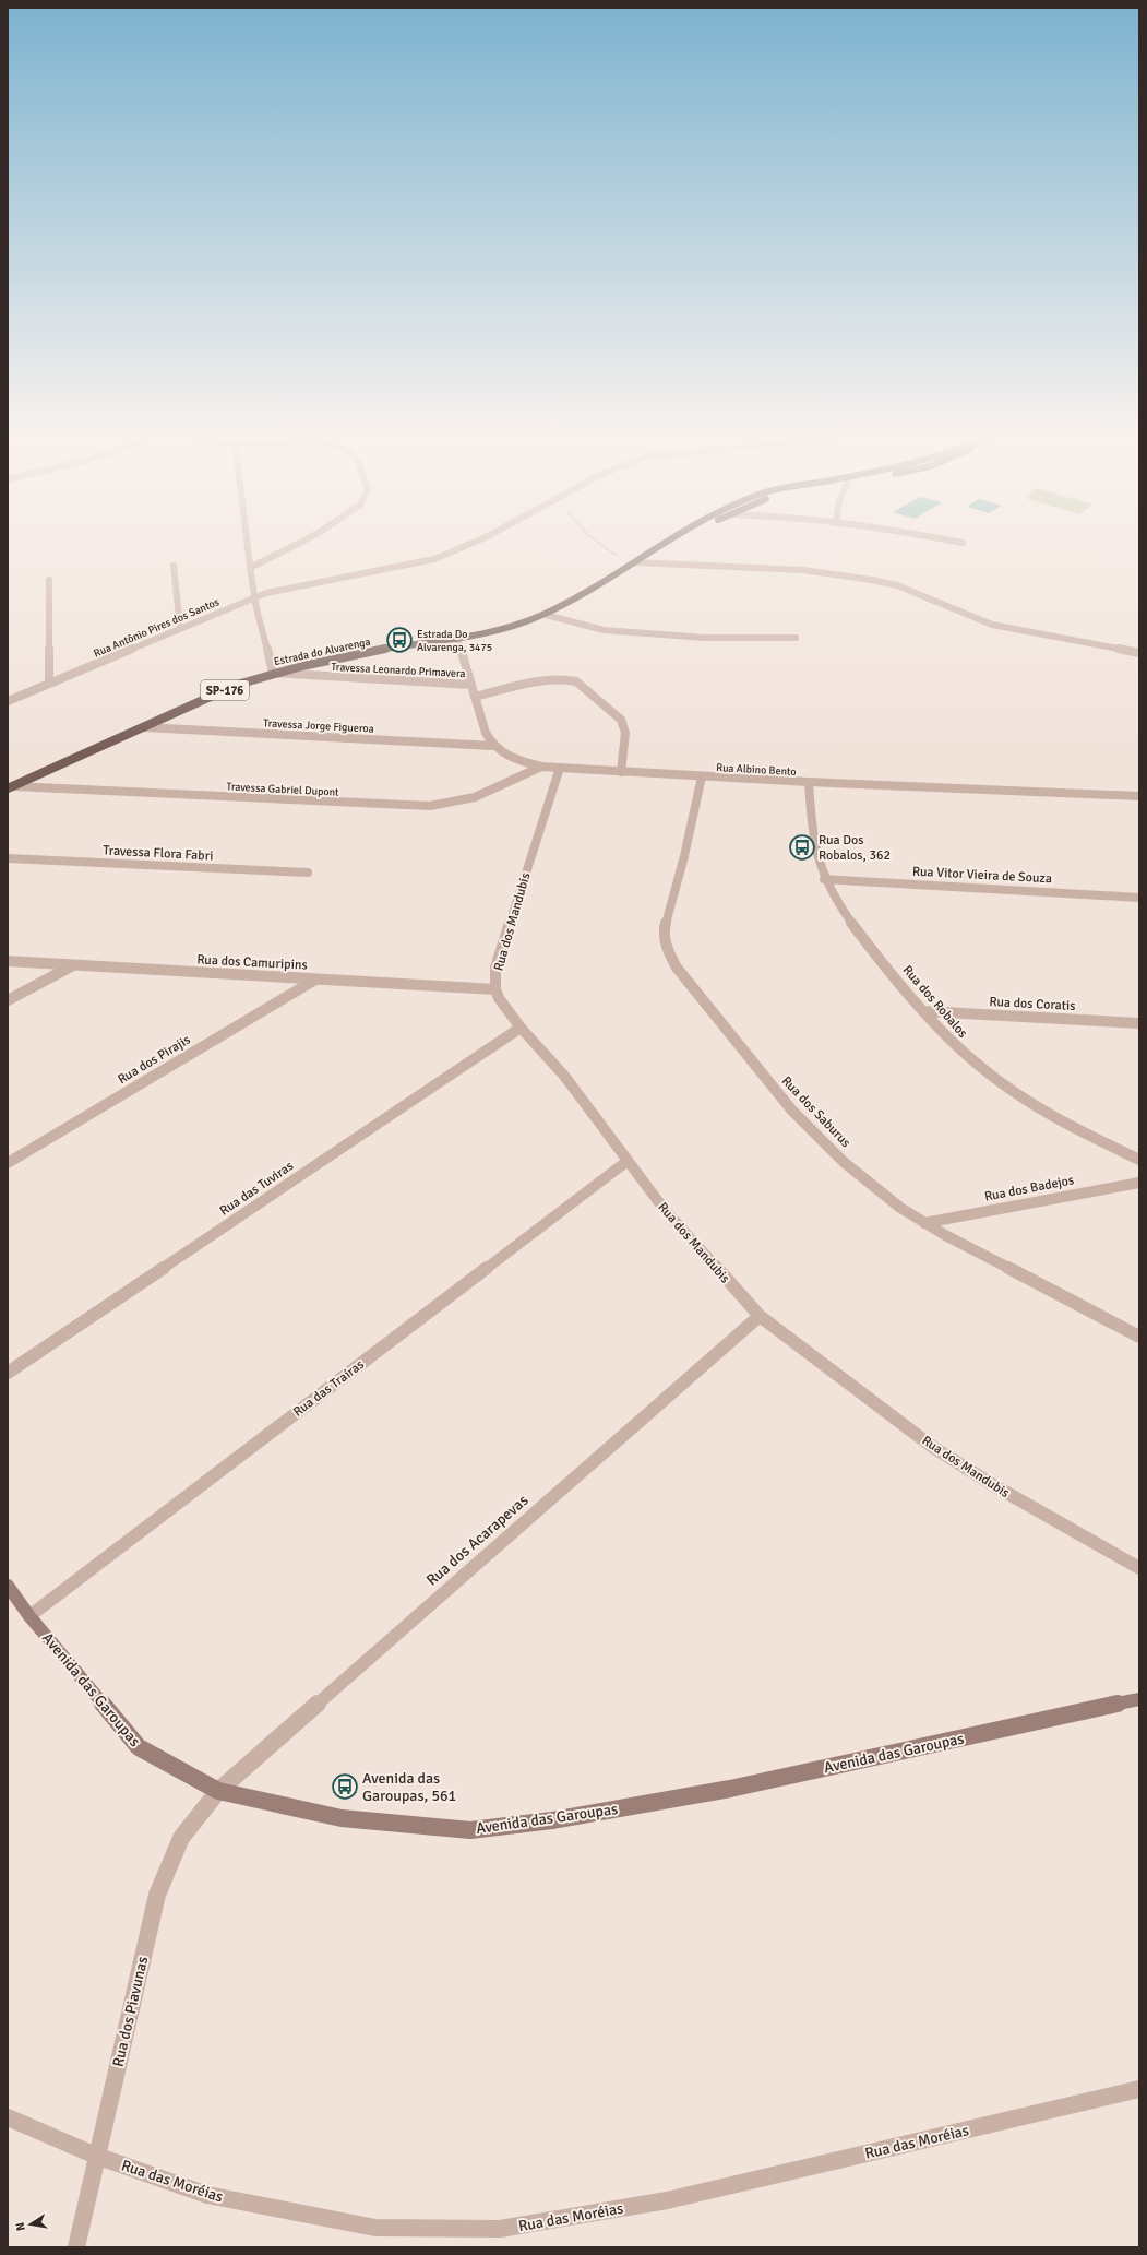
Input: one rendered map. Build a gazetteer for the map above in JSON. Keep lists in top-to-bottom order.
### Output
{
  "streets": {
    "main road": ["Estrada do Alvarenga", "SP-176"],
    "street": [
      "Rua Antônio Pires dos Santos",
      "Travessa Leonardo Primavera",
      "Travessa Jorge Figueroa",
      "Rua Albino Bento",
      "Travessa Gabriel Dupont",
      "Travessa Flora Fabri",
      "Rua Vitor Vieira de Souza",
      "Rua dos Mandubis",
      "Rua dos Camuripins",
      "Rua dos Robalos",
      "Rua dos Coratis",
      "Rua dos Pirajis",
      "Rua dos Saburus",
      "Rua das Tuviras",
      "Rua dos Badejos",
      "Rua das Traíras",
      "Rua dos Acarapevas",
      "Avenida das Garoupas",
      "Rua dos Piavunas",
      "Rua das Moréias"
    ]
  },
  "crossings": [
    ["Estrada do Alvarenga", "Travessa Leonardo Primavera"],
    ["Estrada do Alvarenga", "Travessa Jorge Figueroa"],
    ["Estrada do Alvarenga", "Travessa Gabriel Dupont"],
    ["Travessa Jorge Figueroa", "Rua Albino Bento"],
    ["Rua Albino Bento", "Travessa Gabriel Dupont"],
    ["Rua Albino Bento", "Rua dos Mandubis"],
    ["Rua Albino Bento", "Rua dos Robalos"],
    ["Rua Albino Bento", "Rua dos Saburus"],
    ["Rua Vitor Vieira de Souza", "Rua dos Robalos"],
    ["Rua dos Mandubis", "Rua dos Camuripins"],
    ["Rua dos Mandubis", "Rua das Tuviras"],
    ["Rua dos Mandubis", "Rua das Traíras"],
    ["Rua dos Mandubis", "Rua dos Acarapevas"],
    ["Rua dos Camuripins", "Rua dos Pirajis"],
    ["Rua dos Robalos", "Rua dos Coratis"],
    ["Rua dos Saburus", "Rua dos Badejos"],
    ["Rua das Traíras", "Avenida das Garoupas"],
    ["Rua dos Acarapevas", "Avenida das Garoupas"],
    ["Rua dos Acarapevas", "Rua dos Piavunas"],
    ["Avenida das Garoupas", "Rua dos Piavunas"],
    ["Rua dos Piavunas", "Rua das Moréias"]
  ],
  "places": {
    "bus stop": ["Estrada Do Alvarenga, 3475", "Rua Dos Robalos, 362", "Avenida das Garoupas, 561"]
  },
  "north": "left"
}
